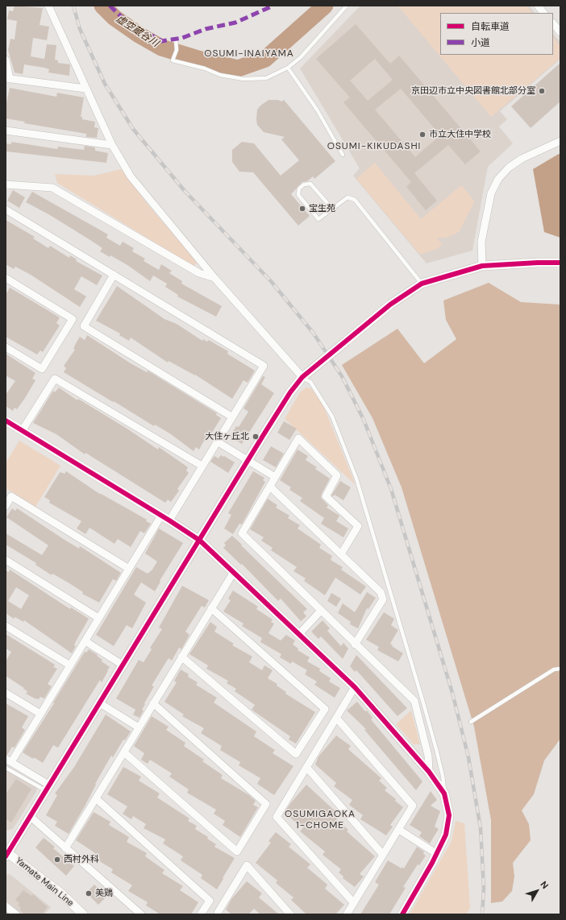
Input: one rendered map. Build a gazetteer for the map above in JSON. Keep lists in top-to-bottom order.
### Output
{
  "streets": {
    "street": ["Yamate Main Line"]
  },
  "districts": ["OSUMI-INAIYAMA", "OSUMI-KIKUDASHI", "OSUMIGAOKA 1-CHOME"],
  "water": ["虚空蔵谷川"],
  "places": [
    "京田辺市立中央図書館北部分室",
    "市立大住中学校",
    "宝生苑",
    "大住ヶ丘北",
    "西村外科",
    "美鶏"
  ],
  "legend": ["自転車道", "小道"],
  "north": "top right"
}
